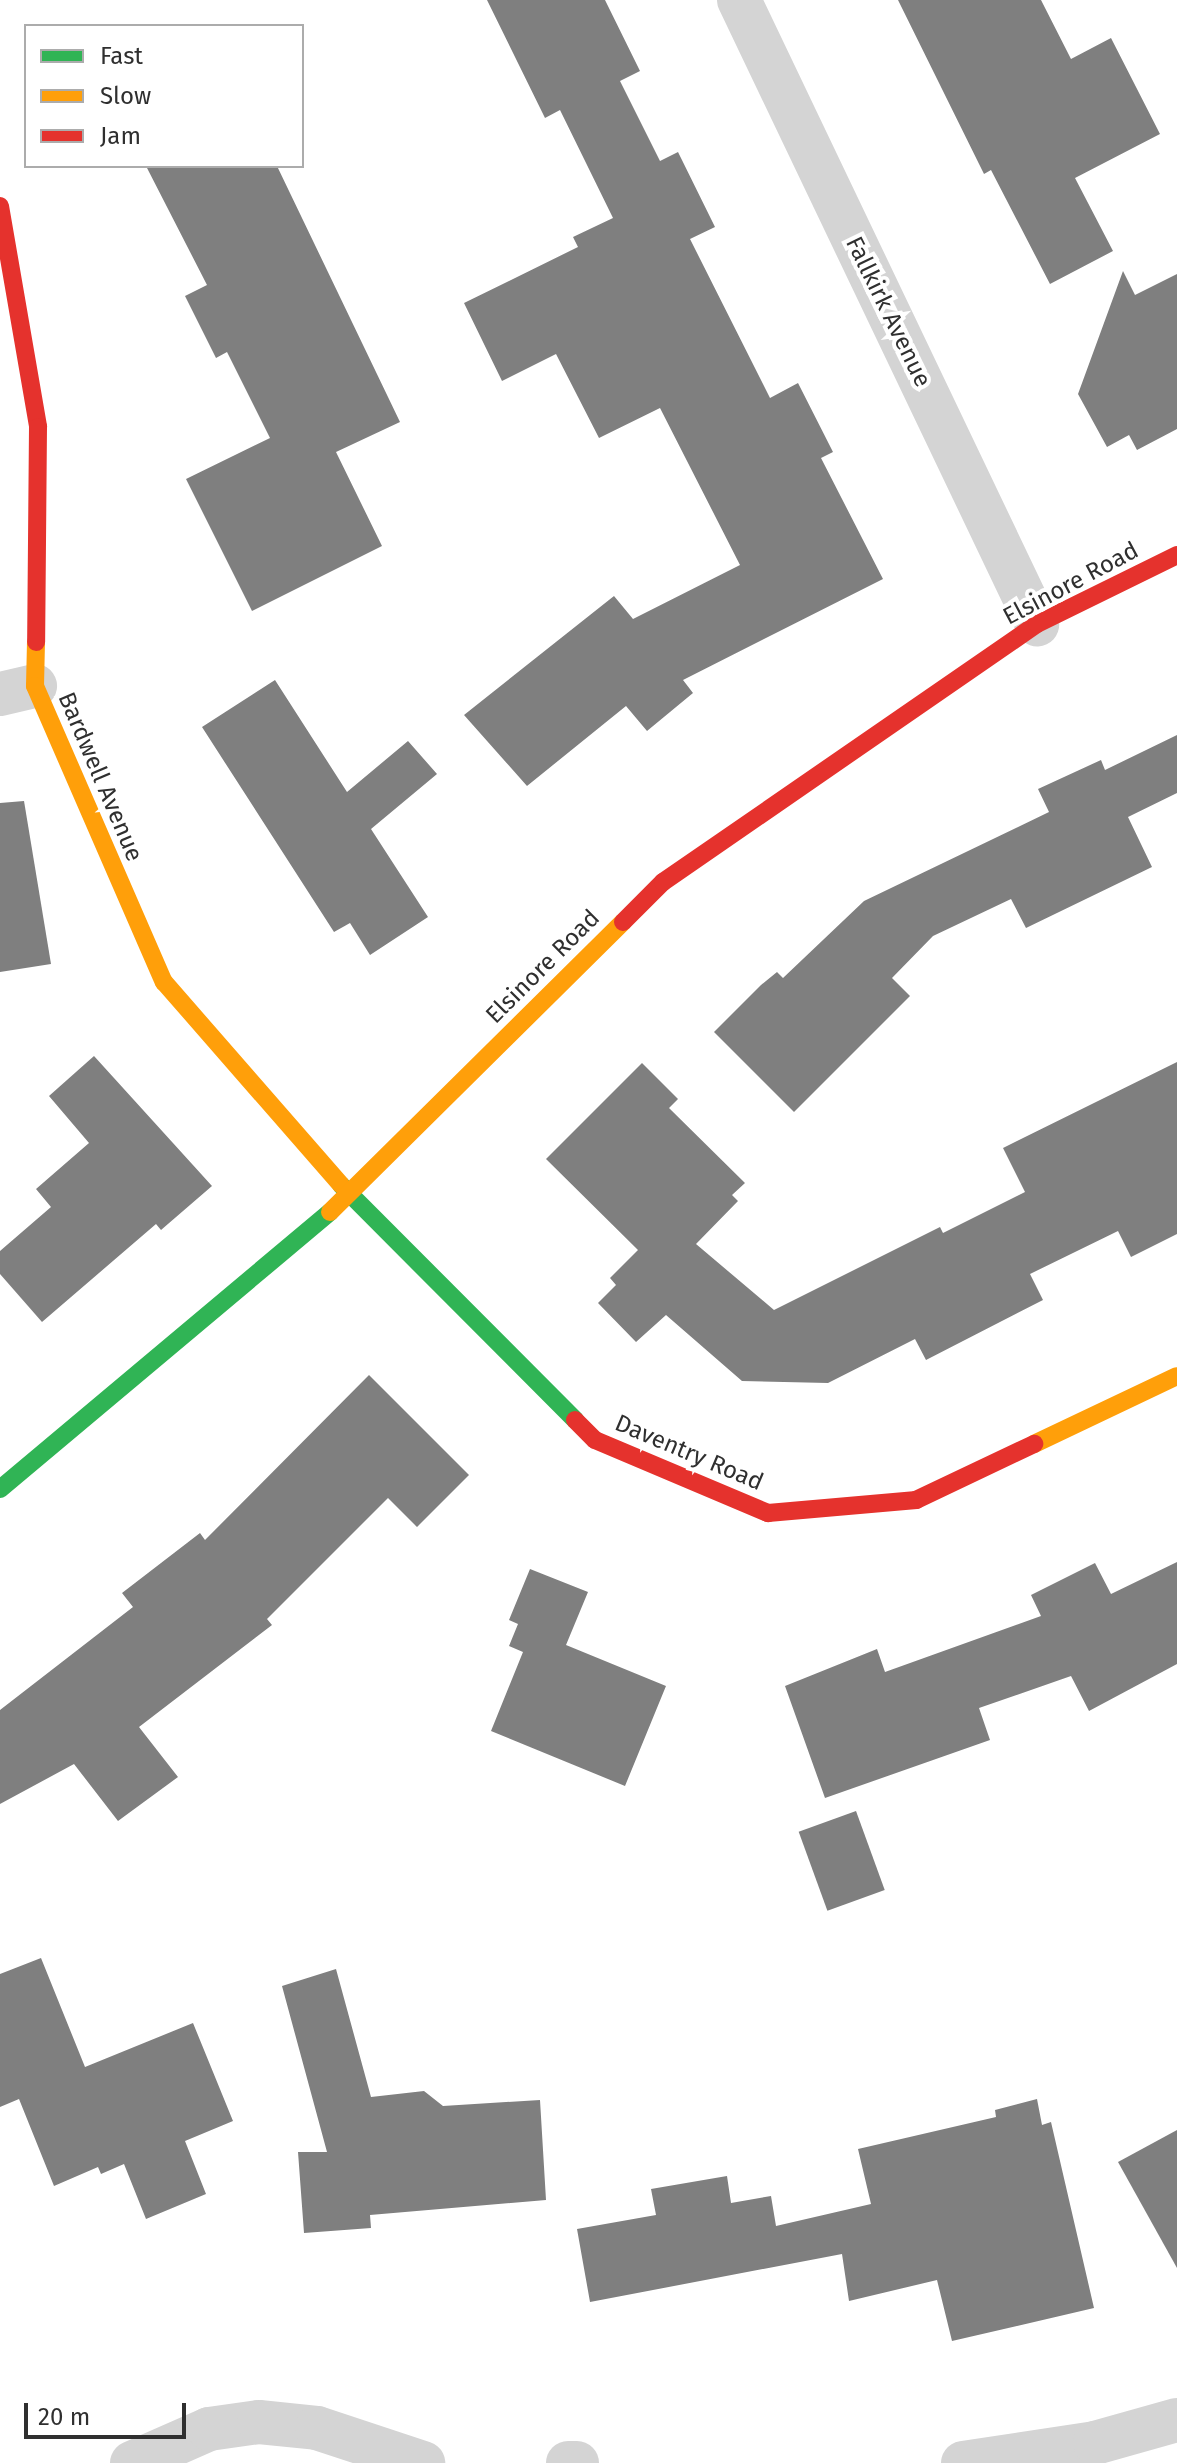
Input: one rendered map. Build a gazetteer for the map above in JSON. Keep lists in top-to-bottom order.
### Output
{
  "streets": {
    "street": [
      "Fallkirk Avenue",
      "Elsinore Road",
      "Bardwell Avenue",
      "Daventry Road"
    ]
  },
  "crossings": [
    ["Fallkirk Avenue", "Elsinore Road"],
    ["Elsinore Road", "Bardwell Avenue"],
    ["Elsinore Road", "Daventry Road"],
    ["Bardwell Avenue", "Daventry Road"]
  ],
  "legend": ["Fast", "Slow", "Jam"],
  "scale_bar": "20 m"
}
